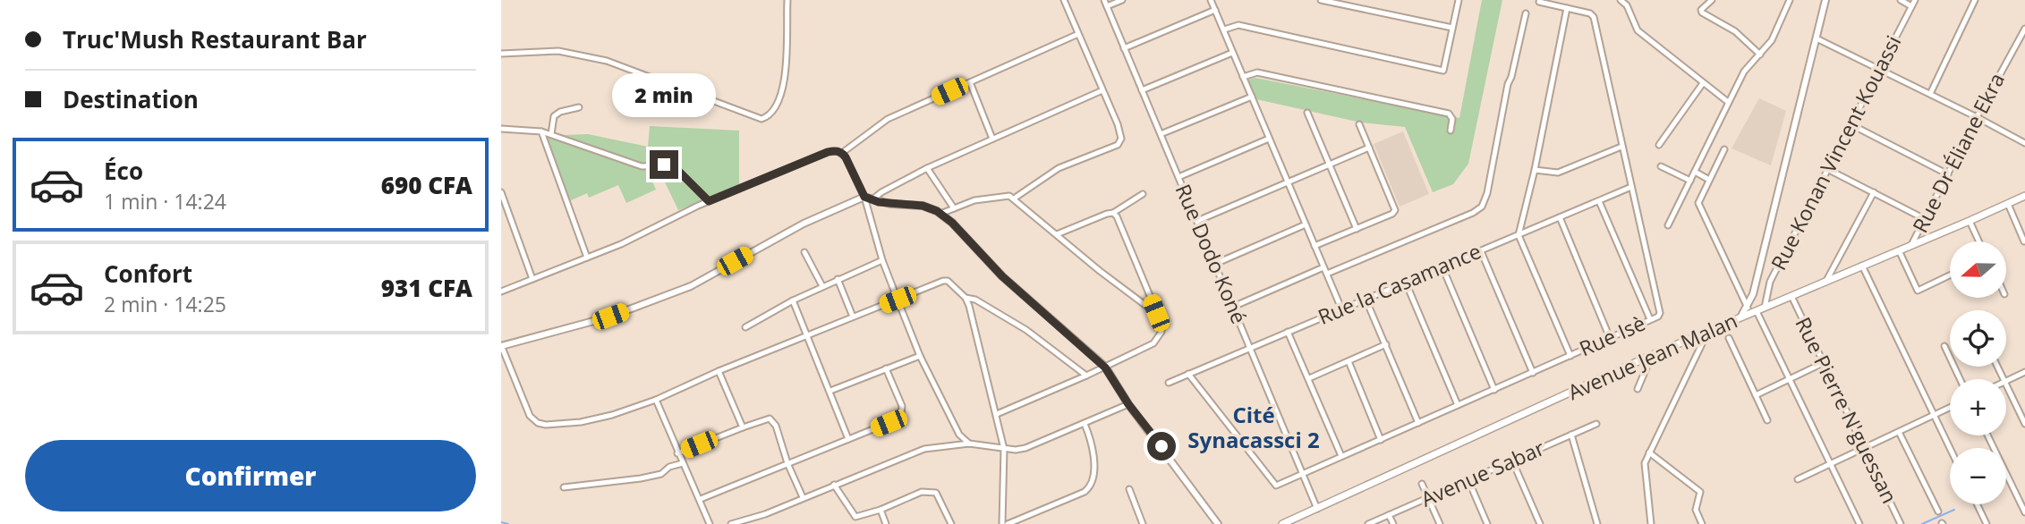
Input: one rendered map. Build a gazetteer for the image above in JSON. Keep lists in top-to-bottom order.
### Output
{
  "streets": {
    "main road": ["Avenue Jean Malan"],
    "street": [
      "Rue Konan Vincent Kouassi",
      "Rue Dr Éliane Ekra",
      "Rue Dodo Koné",
      "Rue la Casamance",
      "Rue Isè",
      "Rue Pierre N'guessan",
      "Avenue Sabar"
    ]
  },
  "crossings": [
    ["Rue Konan Vincent Kouassi", "Avenue Jean Malan"],
    ["Rue Dr Éliane Ekra", "Avenue Jean Malan"],
    ["Rue Dodo Koné", "Rue la Casamance"],
    ["Rue Dodo Koné", "Rue Isè"],
    ["Rue Dodo Koné", "Avenue Jean Malan"],
    ["Rue la Casamance", "Rue Isè"],
    ["Avenue Jean Malan", "Rue Pierre N'guessan"]
  ],
  "districts": ["Cité Synacassci 2"],
  "north": "left",
  "page": {
    "banner": ["Truc'Mush Restaurant Bar", "Destination"],
    "bubble": "2 min",
    "list": [
      {
        "name": "Éco",
        "note": "1 min · 14:24",
        "value": "690 CFA"
      },
      {
        "name": "Confort",
        "note": "2 min · 14:25",
        "value": "931 CFA"
      }
    ],
    "map_buttons": ["+", "−"],
    "buttons": "Confirmer"
  }
}
